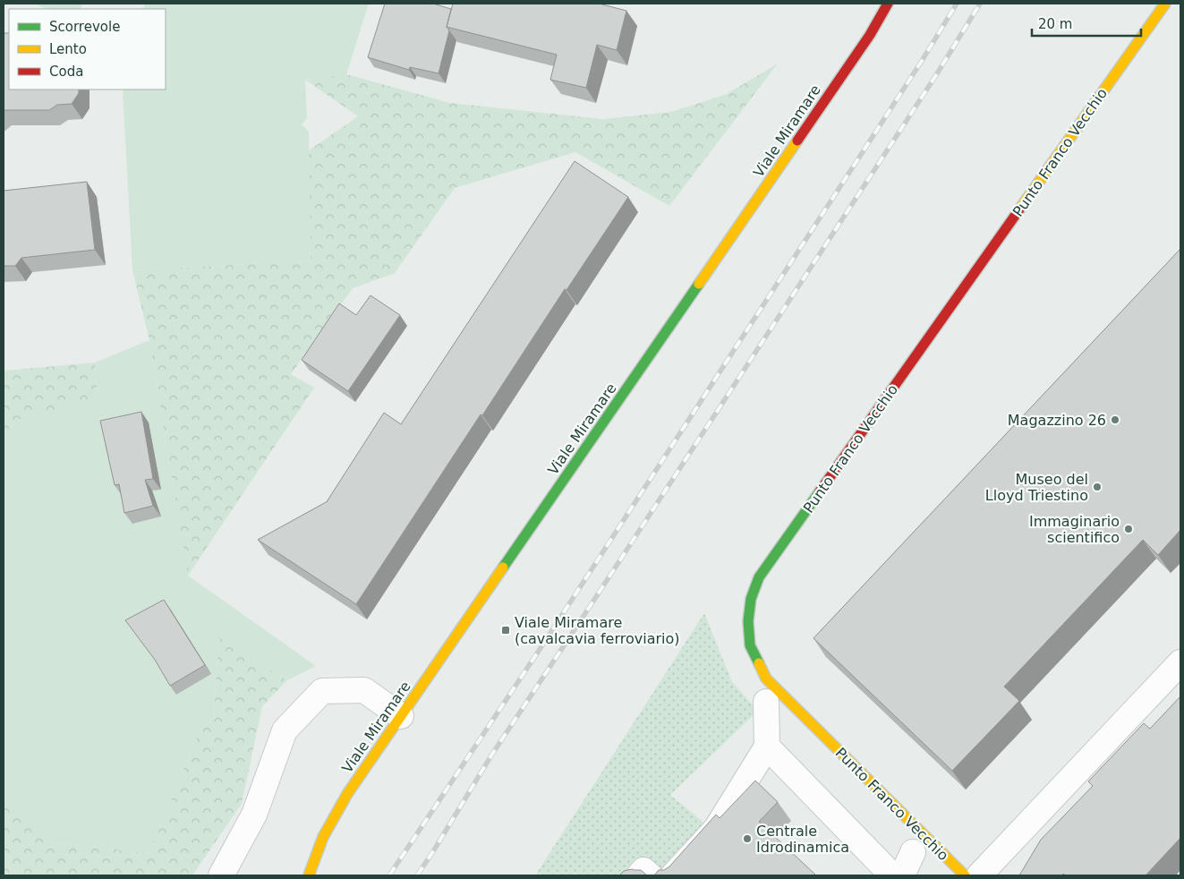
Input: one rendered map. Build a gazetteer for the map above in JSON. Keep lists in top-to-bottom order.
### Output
{
  "streets": {
    "street": ["Viale Miramare", "Punto Franco Vecchio"]
  },
  "places": {
    "other": [
      "Magazzino 26",
      "Museo del Lloyd Triestino",
      "Immaginario scientifico",
      "Centrale Idrodinamica"
    ],
    "transit": ["Viale Miramare (cavalcavia ferroviario)"]
  },
  "legend": ["Scorrevole", "Lento", "Coda"],
  "scale_bar": "20 m"
}
